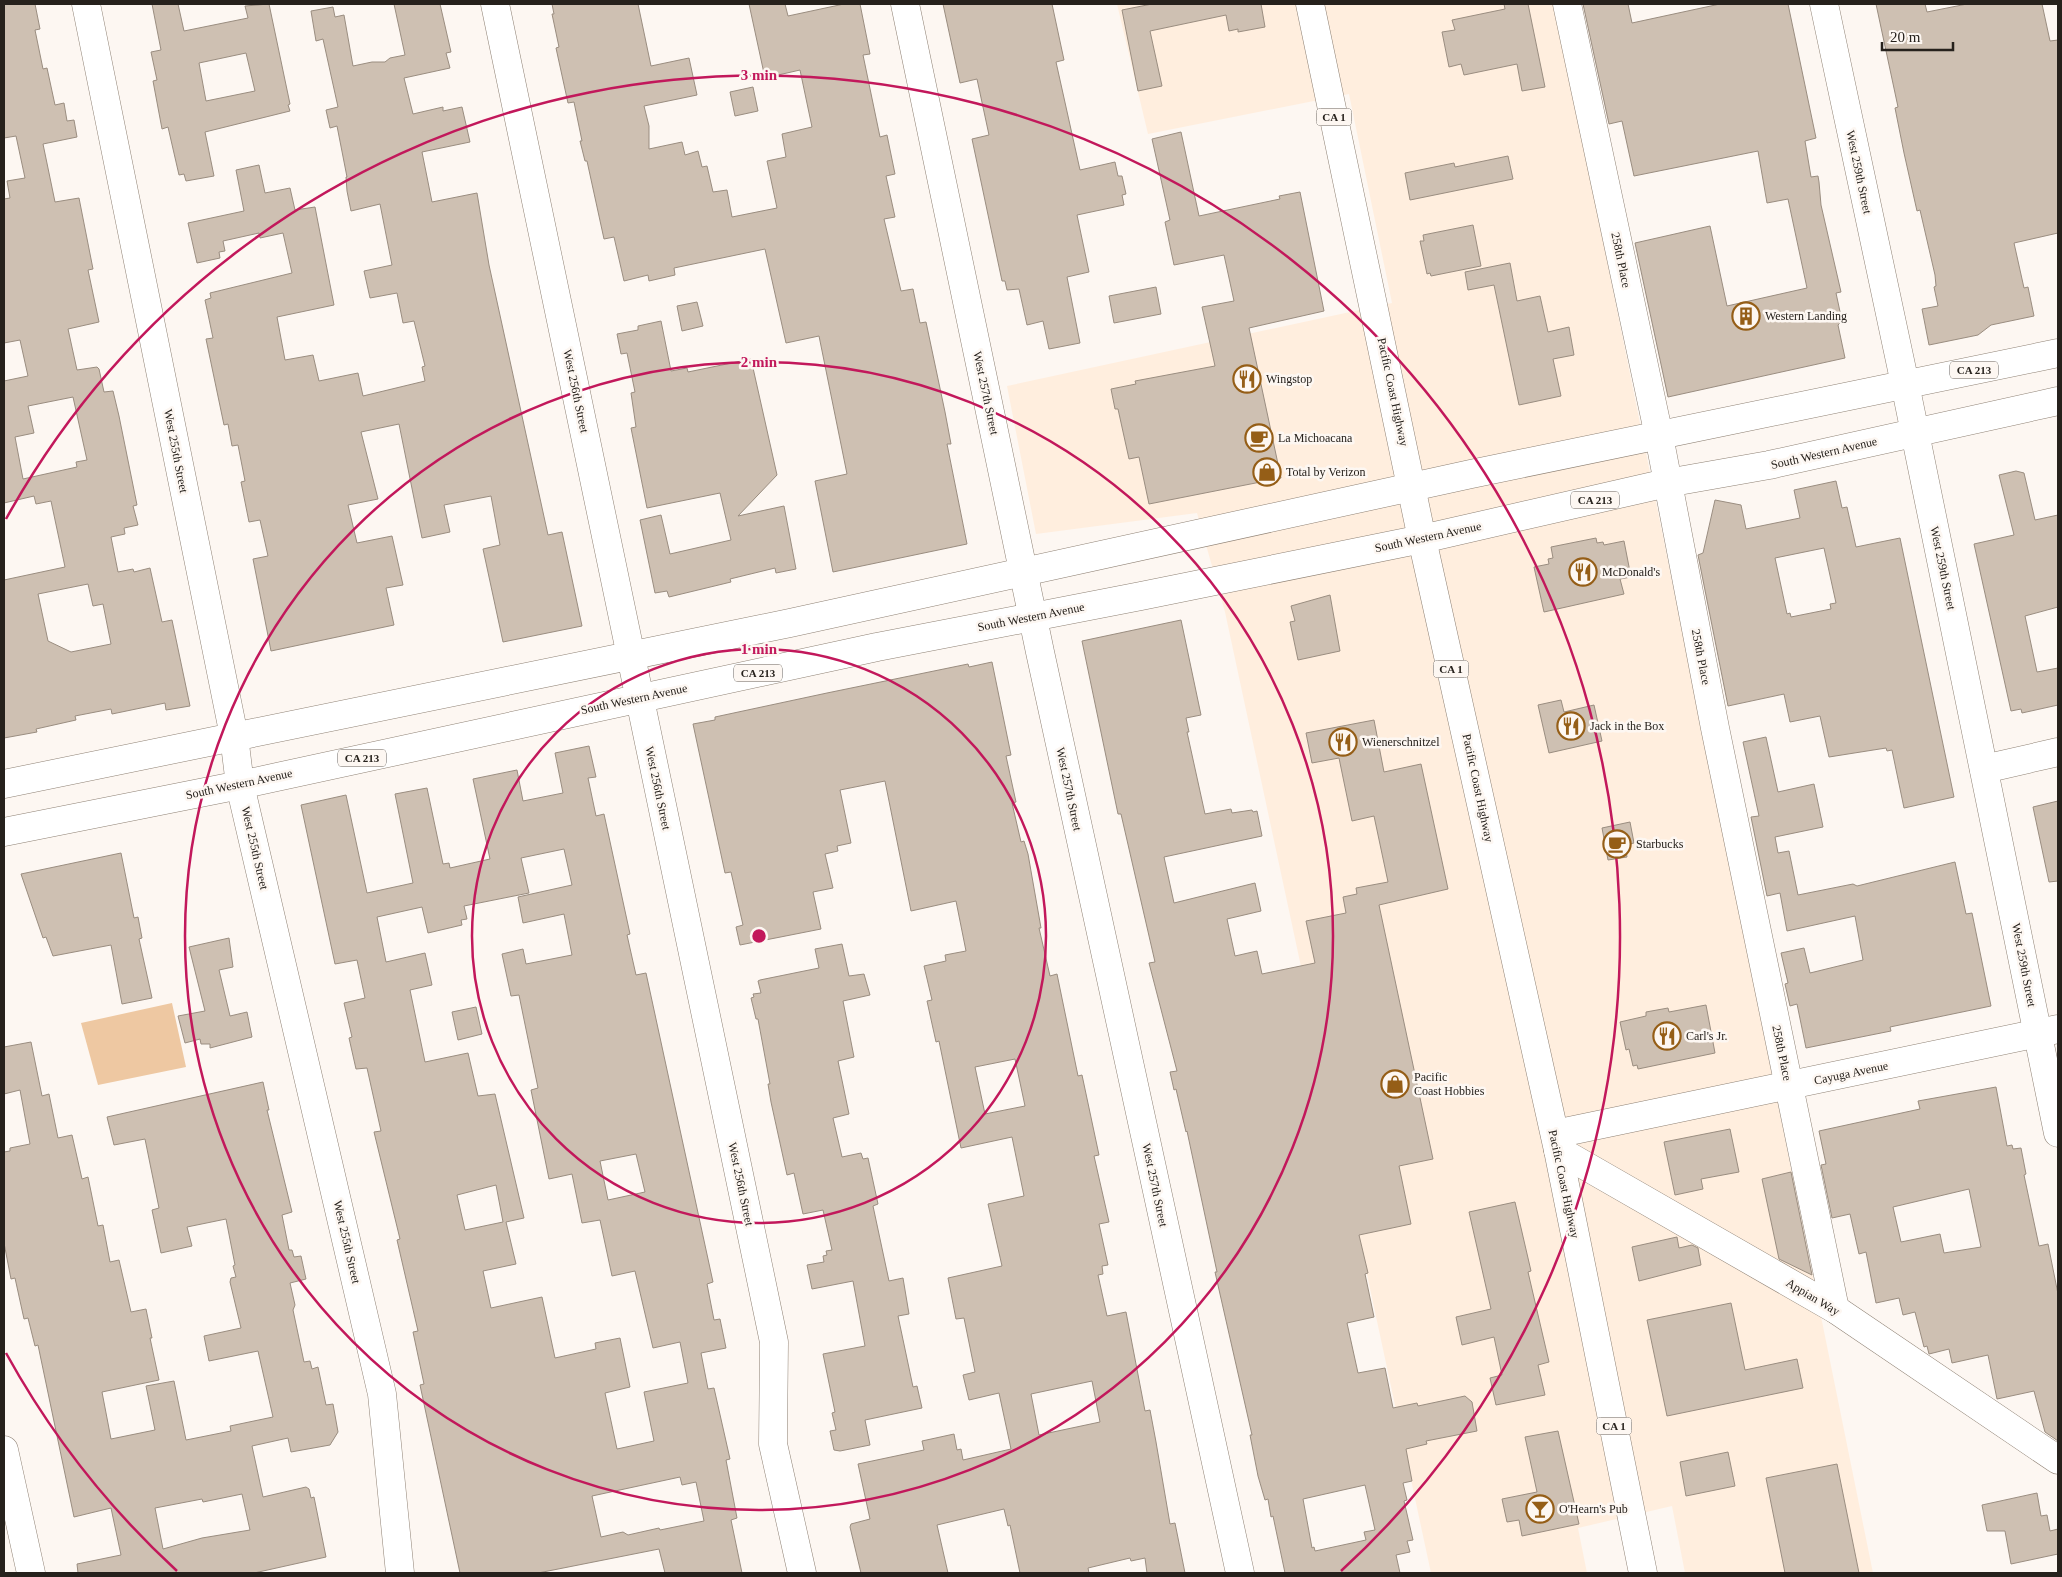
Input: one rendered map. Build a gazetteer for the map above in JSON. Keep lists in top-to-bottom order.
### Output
{
  "streets": {
    "main road": [
      "CA 1",
      "West 259th Street",
      "258th Place",
      "CA 213",
      "West 256th Street",
      "Pacific Coast Highway",
      "West 257th Street",
      "West 255th Street",
      "South Western Avenue",
      "Cayuga Avenue",
      "Appian Way"
    ]
  },
  "crossings": [
    ["West 259th Street", "CA 213"],
    ["West 259th Street", "South Western Avenue"],
    ["West 259th Street", "Cayuga Avenue"],
    ["258th Place", "CA 213"],
    ["258th Place", "South Western Avenue"],
    ["258th Place", "Cayuga Avenue"],
    ["258th Place", "Appian Way"],
    ["CA 213", "West 256th Street"],
    ["CA 213", "Pacific Coast Highway"],
    ["CA 213", "West 257th Street"],
    ["CA 213", "West 255th Street"],
    ["West 256th Street", "South Western Avenue"],
    ["Pacific Coast Highway", "South Western Avenue"],
    ["Pacific Coast Highway", "Cayuga Avenue"],
    ["Pacific Coast Highway", "Appian Way"],
    ["West 257th Street", "South Western Avenue"],
    ["West 255th Street", "South Western Avenue"],
    ["Cayuga Avenue", "Appian Way"]
  ],
  "places": {
    "building": ["Western Landing"],
    "restaurant": [
      "Wingstop",
      "McDonald's",
      "Jack in the Box",
      "Wienerschnitzel",
      "Carl's Jr."
    ],
    "cafe": ["La Michoacana", "Starbucks"],
    "shop": ["Total by Verizon", "Pacific Coast Hobbies"],
    "bar": ["O'Hearn's Pub"]
  },
  "scale_bar": "20 m",
  "rings": ["3 min", "2 min", "1 min"]
}
